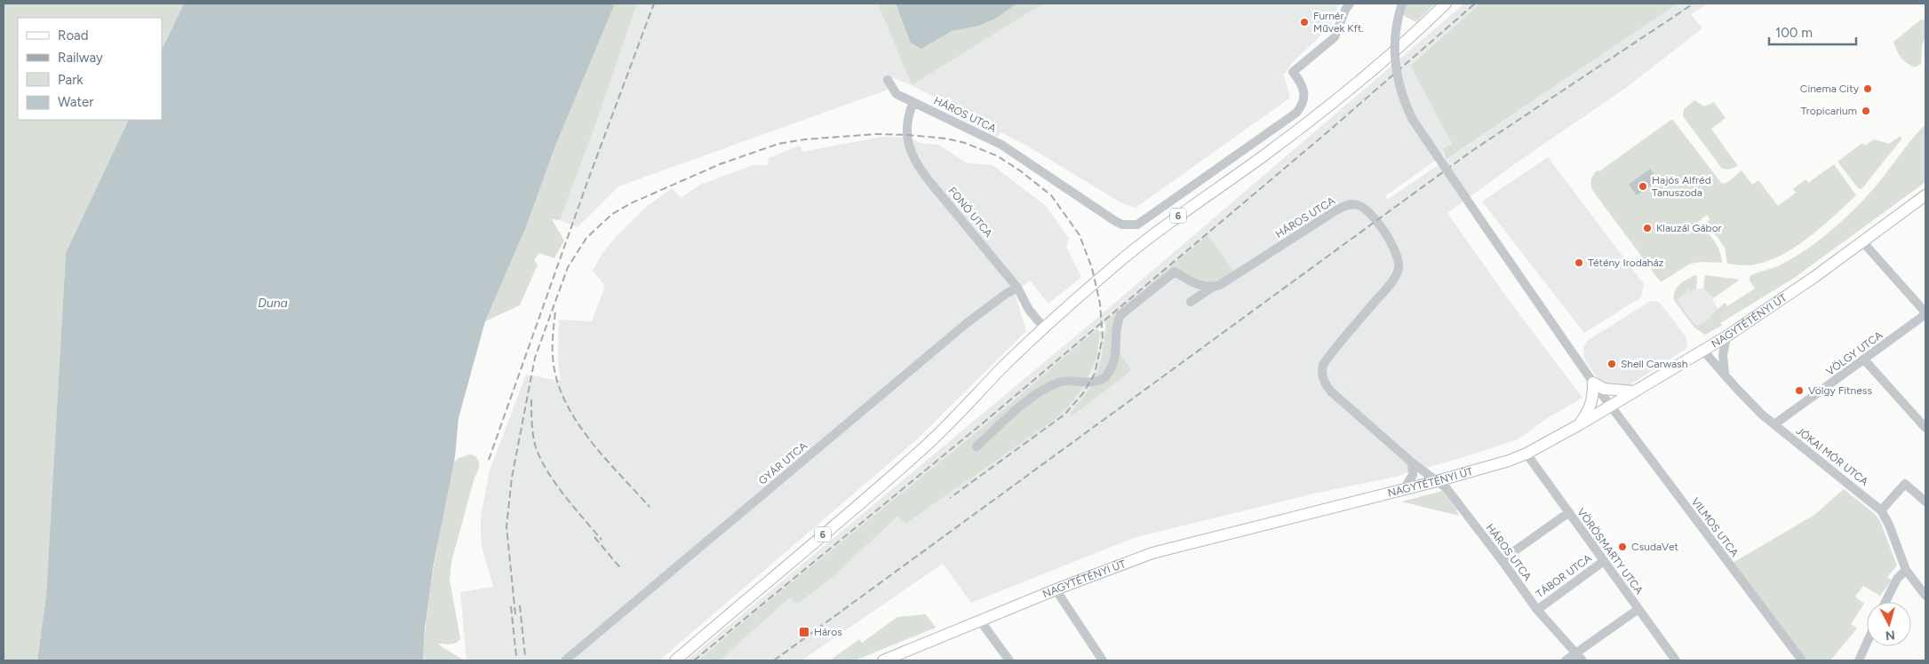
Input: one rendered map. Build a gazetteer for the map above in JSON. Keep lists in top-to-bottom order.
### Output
{
  "streets": {
    "main road": ["6", "NAGYTÉTÉNYI ÚT"],
    "street": [
      "HÁROS UTCA",
      "FONÓ UTCA",
      "VÖLGY UTCA",
      "JÓKAI MÓR UTCA",
      "GYÁR UTCA",
      "VILMOS UTCA",
      "VÖRÖSMARTY UTCA",
      "TÁBOR UTCA"
    ]
  },
  "crossings": [
    ["HÁROS UTCA", "FONÓ UTCA"],
    ["HÁROS UTCA", "NAGYTÉTÉNYI ÚT"],
    ["HÁROS UTCA", "TÁBOR UTCA"],
    ["FONÓ UTCA", "6"],
    ["FONÓ UTCA", "GYÁR UTCA"],
    ["NAGYTÉTÉNYI ÚT", "JÓKAI MÓR UTCA"],
    ["NAGYTÉTÉNYI ÚT", "VILMOS UTCA"],
    ["NAGYTÉTÉNYI ÚT", "VÖRÖSMARTY UTCA"],
    ["VÖLGY UTCA", "JÓKAI MÓR UTCA"],
    ["VÖRÖSMARTY UTCA", "TÁBOR UTCA"]
  ],
  "water": ["Duna"],
  "places": {
    "other": [
      "Furnér Művek Kft.",
      "Cinema City",
      "Tropicarium",
      "Hajós Alfréd Tanuszoda",
      "Klauzál Gábor",
      "Tétény Irodaház",
      "Shell Carwash",
      "Völgy Fitness",
      "CsudaVet"
    ],
    "transit": ["Háros"]
  },
  "legend": [
    "Road",
    "Railway",
    "Park",
    "Water"
  ],
  "scale_bar": "100 m",
  "north": "bottom"
}
